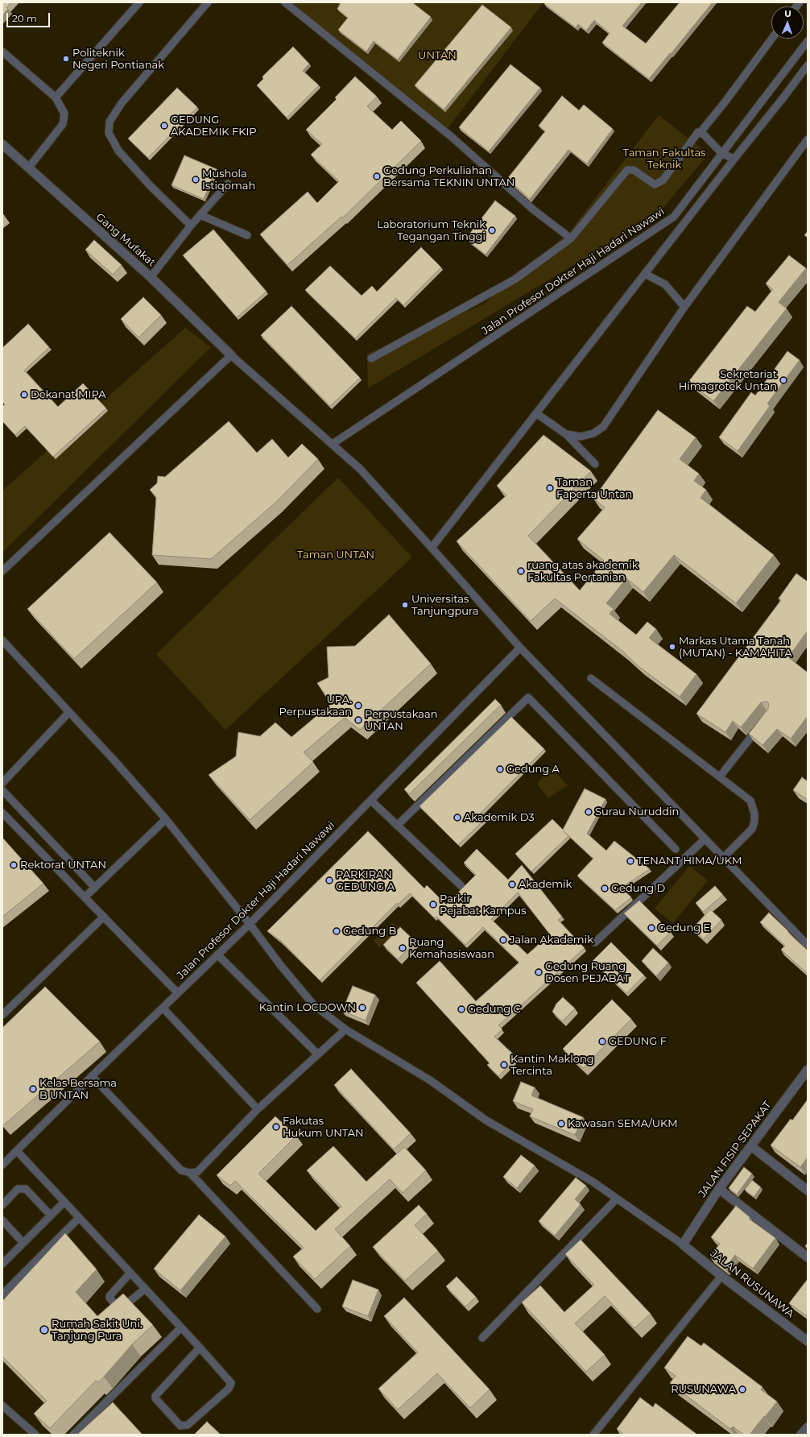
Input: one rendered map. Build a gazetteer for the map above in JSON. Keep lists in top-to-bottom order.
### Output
{
  "streets": {
    "street": ["Gang Mufakat", "JALAN FISIP SEPAKAT", "JALAN RUSUNAWA"],
    "lane": ["Jalan Profesor Dokter Haji Hadari Nawawi"]
  },
  "crossings": [
    ["JALAN FISIP SEPAKAT", "JALAN RUSUNAWA"]
  ],
  "parks": ["UNTAN", "Taman Fakultas Teknik", "Taman UNTAN"],
  "places": [
    "Politeknik Negeri Pontianak",
    "GEDUNG AKADEMIK FKIP",
    "Gedung Perkuliahan Bersama TEKNIN UNTAN",
    "Mushola Istiqomah",
    "Laboratorium Teknik Tegangan Tinggi",
    "Sekretariat Himagrotek Untan",
    "Dekanat MIPA",
    "Taman Faperta Untan",
    "ruang atas akademik Fakultas Pertanian",
    "Universitas Tanjungpura",
    "Markas Utama Tanah (MUTAN) - KAMAHITA",
    "UPA. Perpustakaan",
    "Perpustakaan UNTAN",
    "Gedung A",
    "Surau Nuruddin",
    "Akademik D3",
    "TENANT HIMA/UKM",
    "Rektorat UNTAN",
    "PARKIRAN GEDUNG A",
    "Akademik",
    "Gedung D",
    "Parkir Pejabat Kampus",
    "Gedung E",
    "Gedung B",
    "Jalan Akademik",
    "Ruang Kemahasiswaan",
    "Gedung Ruang Dosen PEJABAT",
    "Kantin LOCDOWN",
    "Gedung C",
    "GEDUNG F",
    "Kantin Maklong Tercinta",
    "Kelas Bersama B UNTAN",
    "Kawasan SEMA/UKM",
    "Fakutas Hukum UNTAN",
    "Rumah Sakit Uni. Tanjung Pura",
    "RUSUNAWA"
  ],
  "scale_bar": "20 m",
  "north": "top"
}
